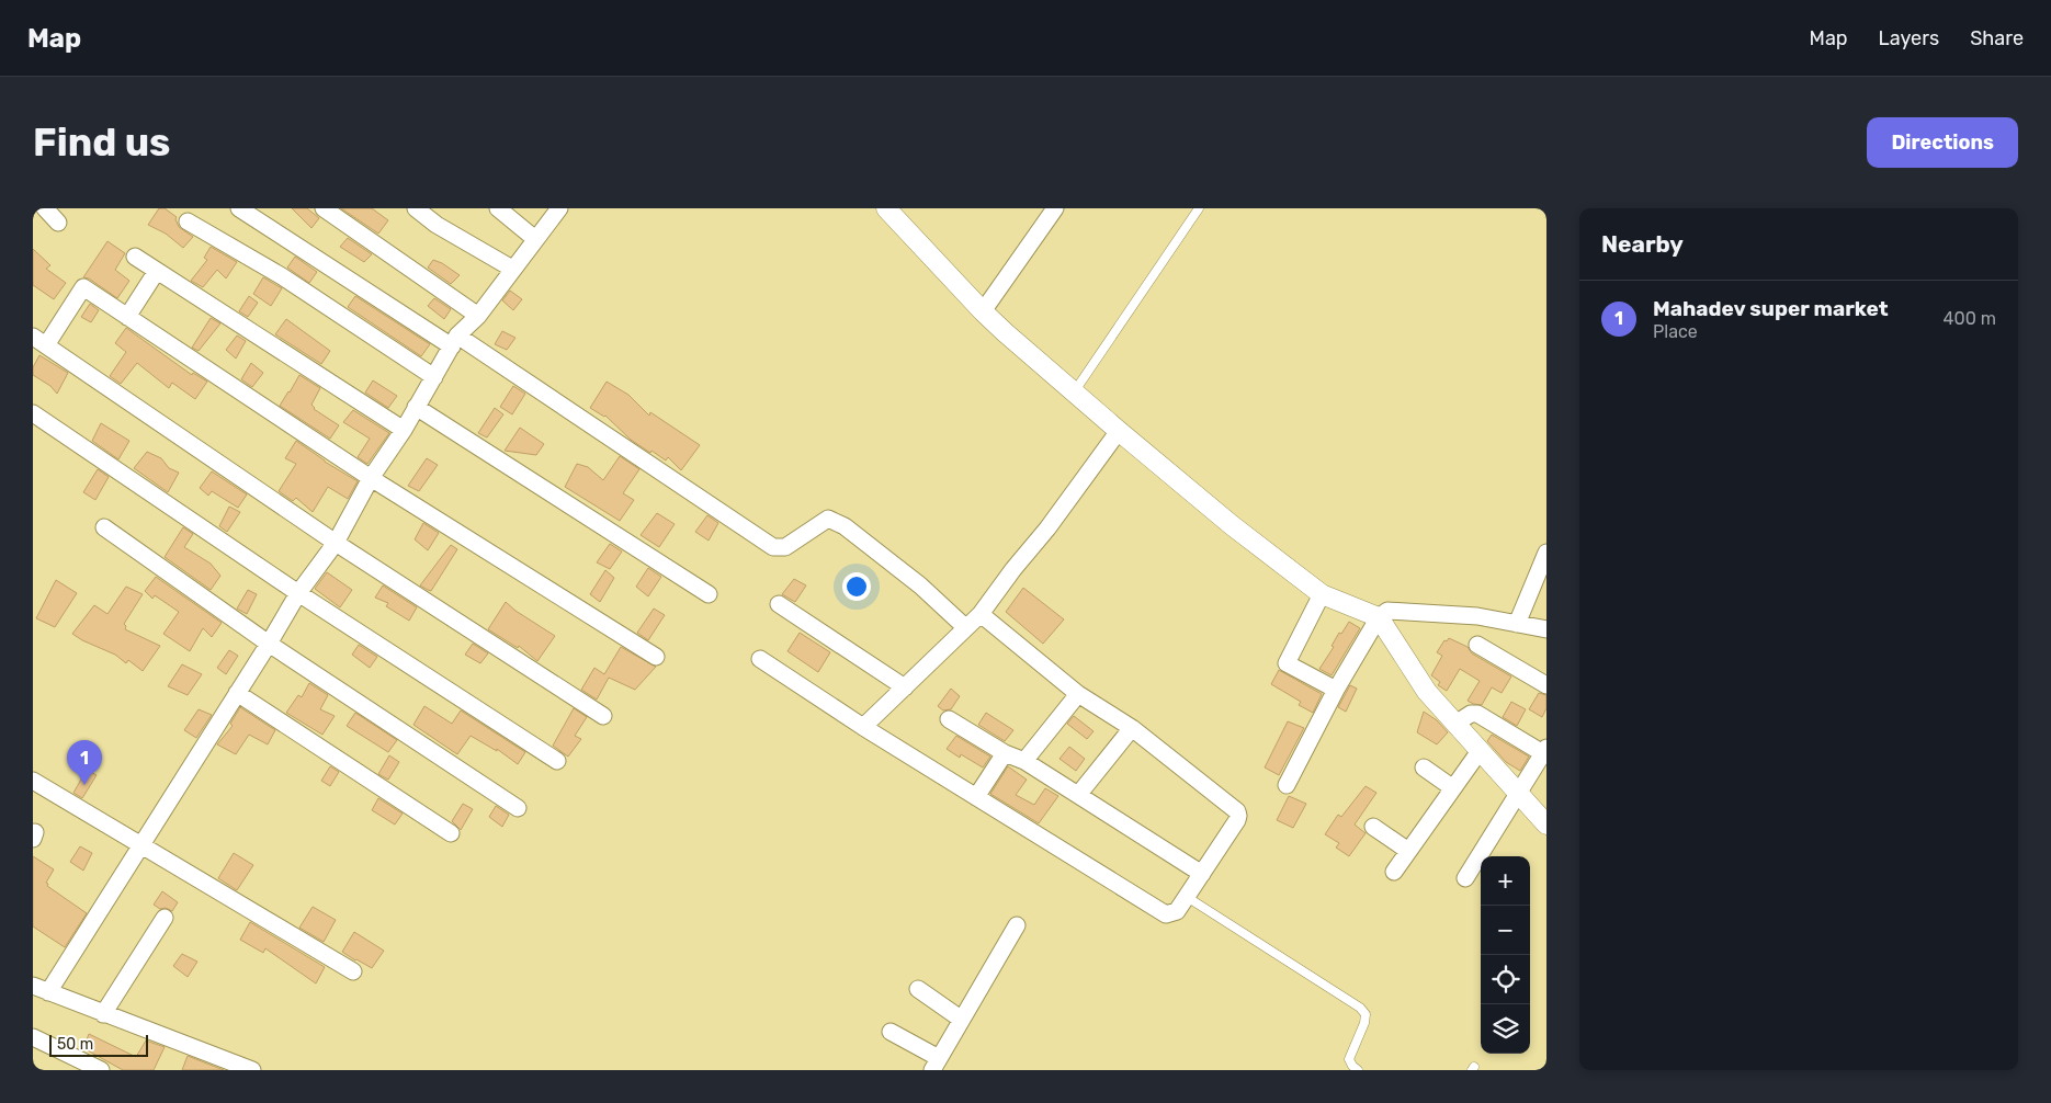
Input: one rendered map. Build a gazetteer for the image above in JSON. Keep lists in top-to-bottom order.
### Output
{
  "scale_bar": "50 m",
  "page": {
    "header": "Map",
    "nav": ["Map", "Layers", "Share"],
    "buttons": "Directions",
    "title": "Find us",
    "heading": "Nearby",
    "list": [
      {
        "mark": "1",
        "name": "Mahadev super market",
        "note": "Place",
        "value": "400 m"
      }
    ],
    "pins": "1",
    "map_buttons": ["+", "−"],
    "scale": "50 m"
  }
}
